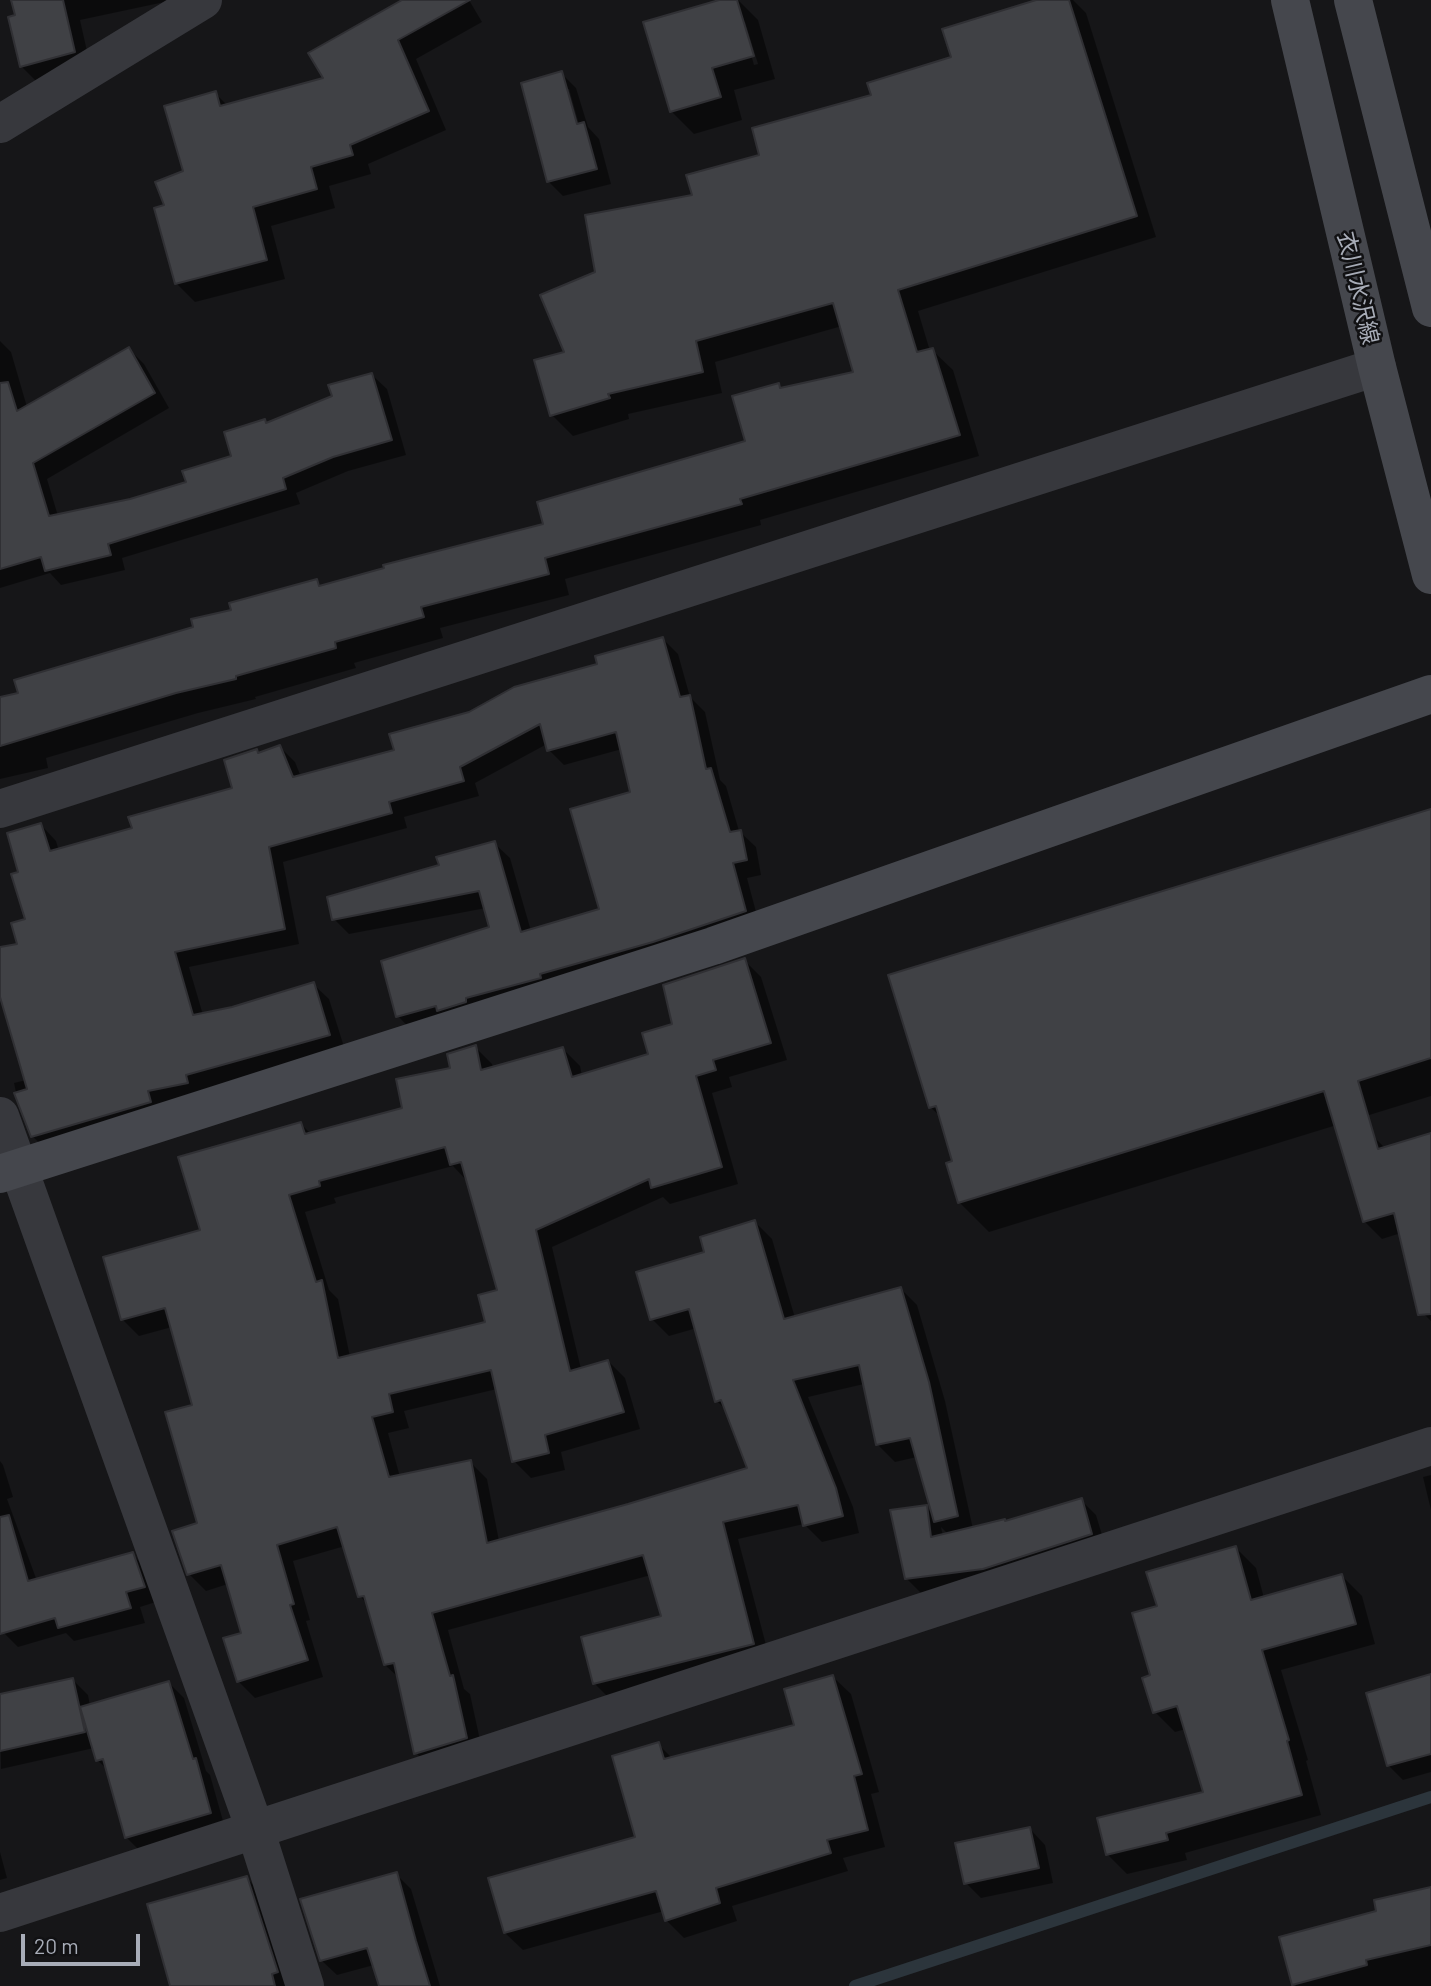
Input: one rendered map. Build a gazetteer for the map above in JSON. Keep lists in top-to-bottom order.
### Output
{
  "streets": {
    "street": ["衣川水沢線"]
  },
  "scale_bar": "20 m"
}
